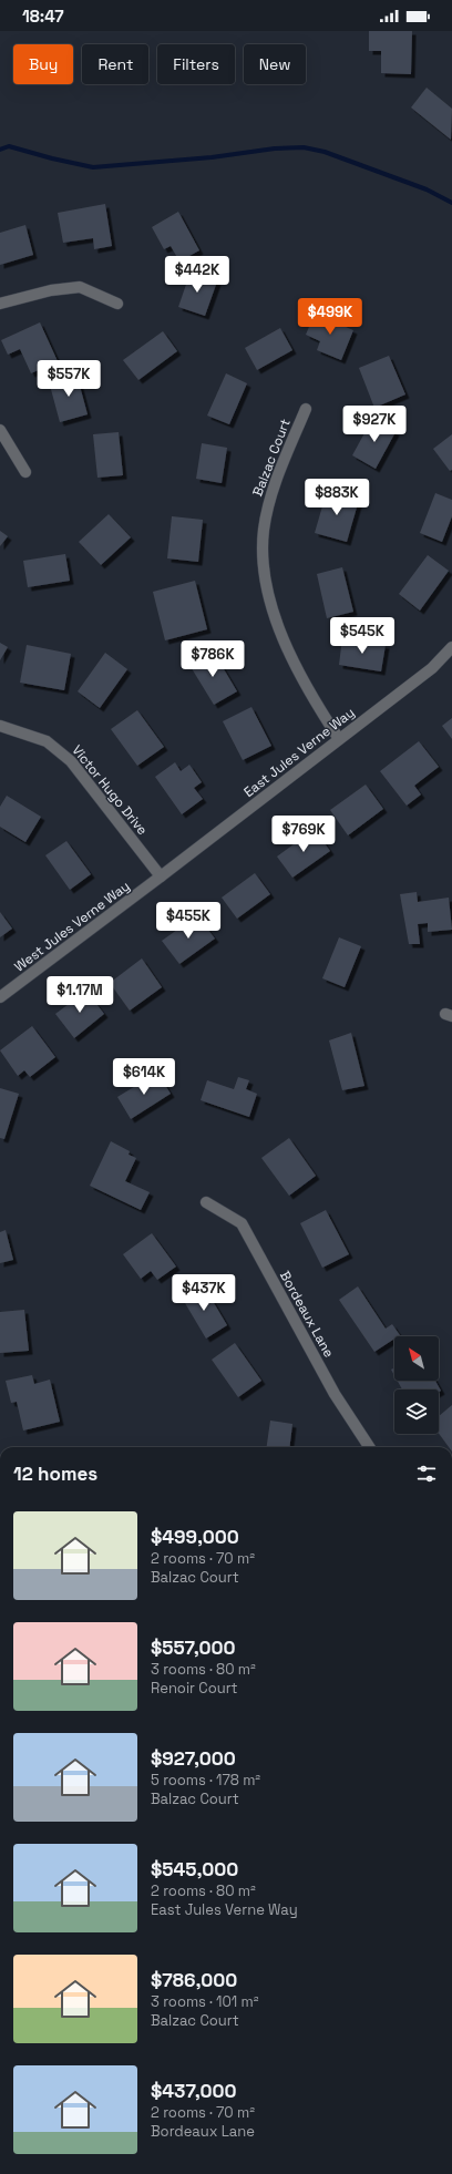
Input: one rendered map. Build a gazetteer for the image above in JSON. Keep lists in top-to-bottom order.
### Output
{
  "streets": {
    "street": [
      "Balzac Court",
      "East Jules Verne Way",
      "Victor Hugo Drive",
      "West Jules Verne Way",
      "Bordeaux Lane"
    ]
  },
  "crossings": [
    ["Balzac Court", "East Jules Verne Way"],
    ["East Jules Verne Way", "Victor Hugo Drive"],
    ["East Jules Verne Way", "West Jules Verne Way"],
    ["Victor Hugo Drive", "West Jules Verne Way"]
  ],
  "north": "top left",
  "page": {
    "status": "18:47",
    "chip": [
      "Buy",
      "Rent",
      "Filters",
      "New"
    ],
    "price": [
      "$442K",
      "$499K",
      "$557K",
      "$927K",
      "$883K",
      "$545K",
      "$786K",
      "$769K",
      "$455K",
      "$1.17M",
      "$614K",
      "$437K"
    ],
    "heading": "12 homes",
    "list": [
      {
        "name": "$499,000",
        "note": "2 rooms · 70 m² · Balzac Court"
      },
      {
        "name": "$557,000",
        "note": "3 rooms · 80 m² · Renoir Court"
      },
      {
        "name": "$927,000",
        "note": "5 rooms · 178 m² · Balzac Court"
      },
      {
        "name": "$545,000",
        "note": "2 rooms · 80 m² · East Jules Verne Way"
      },
      {
        "name": "$786,000",
        "note": "3 rooms · 101 m² · Balzac Court"
      },
      {
        "name": "$437,000",
        "note": "2 rooms · 70 m² · Bordeaux Lane"
      }
    ]
  }
}
